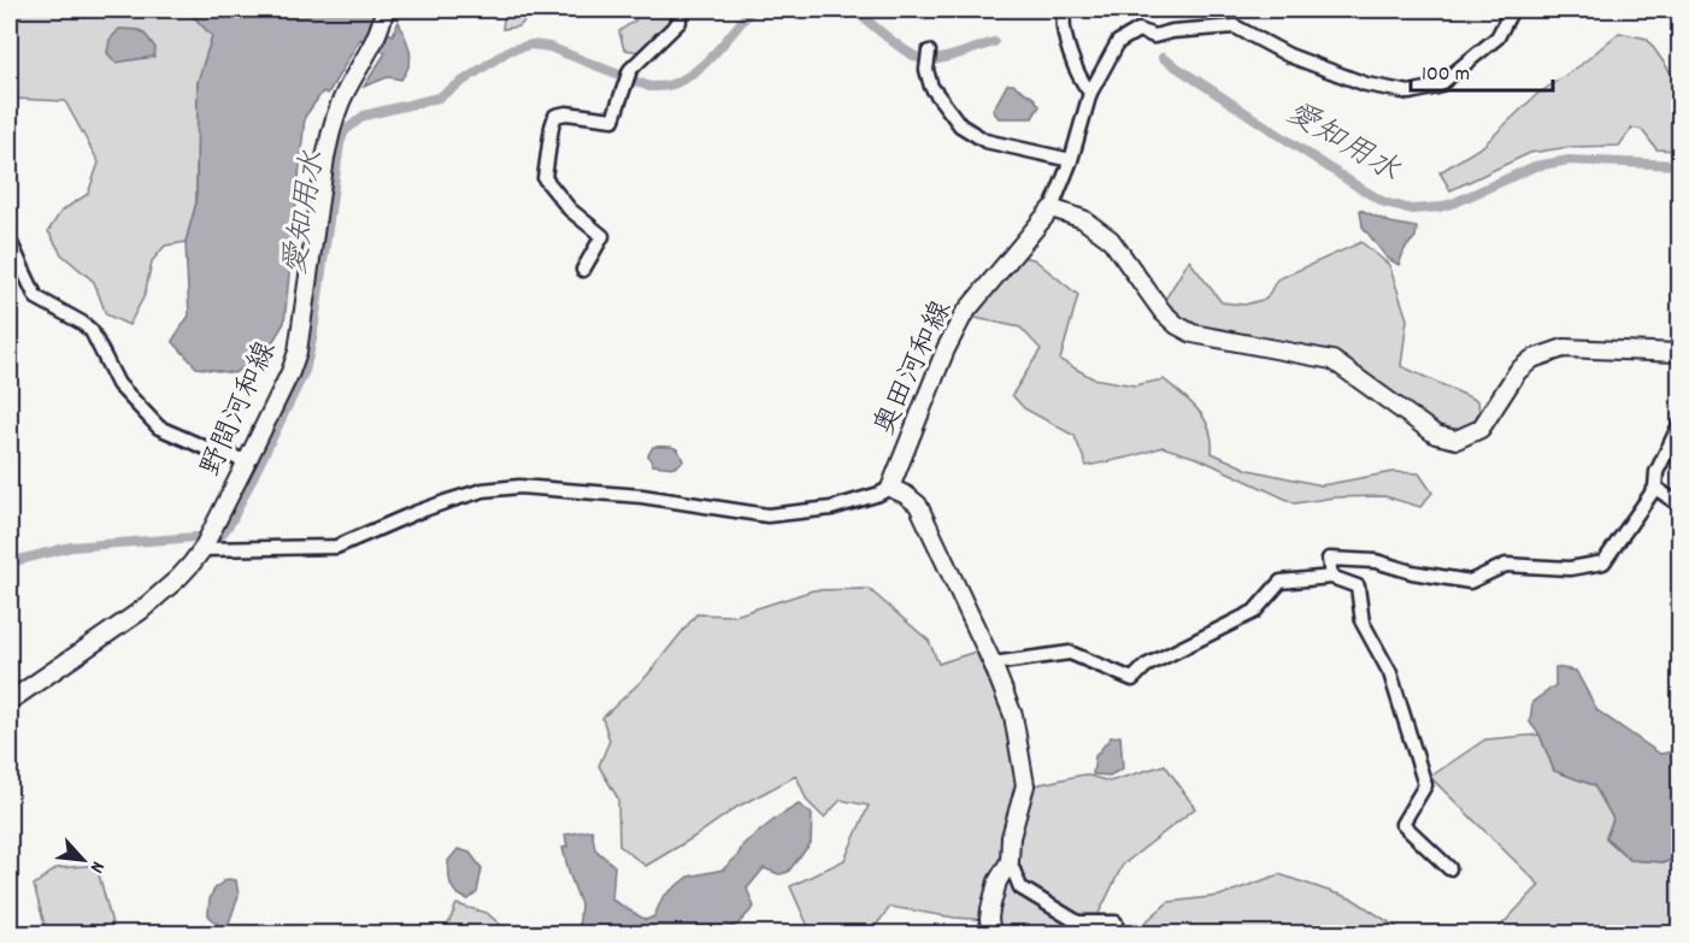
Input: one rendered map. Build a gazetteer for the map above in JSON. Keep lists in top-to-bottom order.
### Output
{
  "streets": {
    "main road": ["奥田河和線", "野間河和線"]
  },
  "water": ["愛知用水"],
  "scale_bar": "100 m",
  "north": "bottom right"
}
